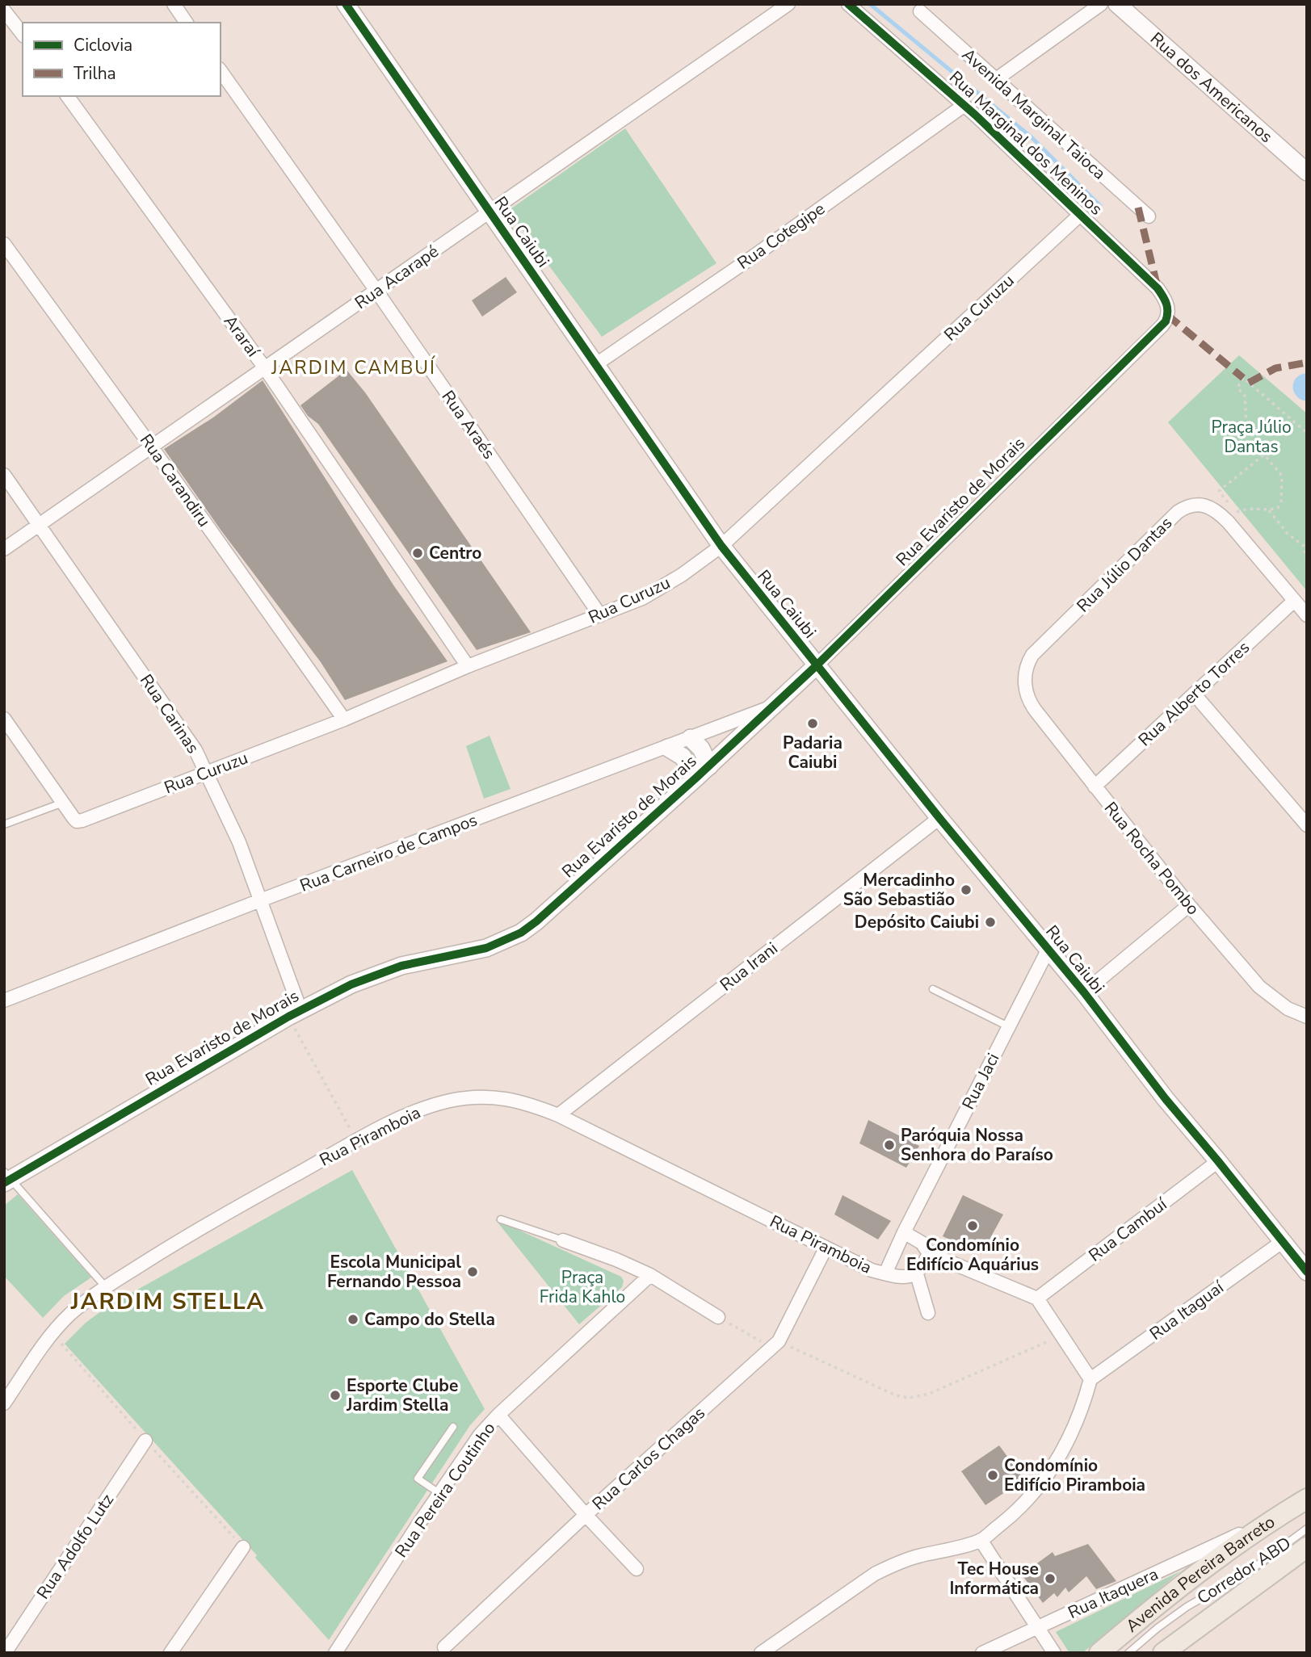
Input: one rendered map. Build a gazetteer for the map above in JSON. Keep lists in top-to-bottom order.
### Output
{
  "streets": {
    "main road": ["Avenida Pereira Barreto"],
    "street": [
      "Rua dos Americanos",
      "Avenida Marginal Taioca",
      "Rua Marginal dos Meninos",
      "Rua Caiubi",
      "Rua Cotegipe",
      "Rua Acarapé",
      "Rua Curuzu",
      "Araraí",
      "Rua Araés",
      "Rua Carandiru",
      "Rua Evaristo de Morais",
      "Rua Júlio Dantas",
      "Rua Alberto Torres",
      "Rua Carinas",
      "Rua Carneiro de Campos",
      "Rua Rocha Pombo",
      "Rua Irani",
      "Rua Jaci",
      "Rua Piramboia",
      "Rua Cambuí",
      "Rua Itaguaí",
      "Rua Carlos Chagas",
      "Rua Pereira Coutinho",
      "Rua Adolfo Lutz",
      "Rua Itaquera"
    ],
    "lane": ["Corredor ABD"]
  },
  "crossings": [
    ["Rua Marginal dos Meninos", "Rua Cotegipe"],
    ["Rua Marginal dos Meninos", "Rua Curuzu"],
    ["Rua Marginal dos Meninos", "Rua Evaristo de Morais"],
    ["Rua Caiubi", "Rua Cotegipe"],
    ["Rua Caiubi", "Rua Acarapé"],
    ["Rua Caiubi", "Rua Curuzu"],
    ["Rua Caiubi", "Rua Evaristo de Morais"],
    ["Rua Caiubi", "Rua Irani"],
    ["Rua Caiubi", "Rua Jaci"],
    ["Rua Caiubi", "Rua Cambuí"],
    ["Rua Caiubi", "Rua Itaguaí"],
    ["Rua Acarapé", "Araraí"],
    ["Rua Acarapé", "Rua Araés"],
    ["Rua Acarapé", "Rua Carandiru"],
    ["Rua Acarapé", "Rua Carinas"],
    ["Rua Curuzu", "Araraí"],
    ["Rua Curuzu", "Rua Araés"],
    ["Rua Curuzu", "Rua Carandiru"],
    ["Rua Curuzu", "Rua Carinas"],
    ["Rua Evaristo de Morais", "Rua Carinas"],
    ["Rua Evaristo de Morais", "Rua Carneiro de Campos"],
    ["Rua Júlio Dantas", "Rua Alberto Torres"],
    ["Rua Júlio Dantas", "Rua Rocha Pombo"],
    ["Rua Alberto Torres", "Rua Rocha Pombo"],
    ["Rua Carinas", "Rua Carneiro de Campos"],
    ["Rua Irani", "Rua Piramboia"],
    ["Rua Jaci", "Rua Piramboia"],
    ["Rua Piramboia", "Rua Carlos Chagas"],
    ["Avenida Pereira Barreto", "Rua Itaquera"]
  ],
  "districts": ["JARDIM CAMBUÍ", "JARDIM STELLA"],
  "parks": ["Praça Júlio Dantas", "Praça Frida Kahlo"],
  "places": [
    "Centro",
    "Padaria Caiubi",
    "Mercadinho São Sebastião",
    "Depósito Caiubi",
    "Paróquia Nossa Senhora do Paraíso",
    "Condomínio Edifício Aquárius",
    "Escola Municipal Fernando Pessoa",
    "Campo do Stella",
    "Esporte Clube Jardim Stella",
    "Condomínio Edifício Piramboia",
    "Tec House Informática"
  ],
  "legend": ["Ciclovia", "Trilha"]
}
